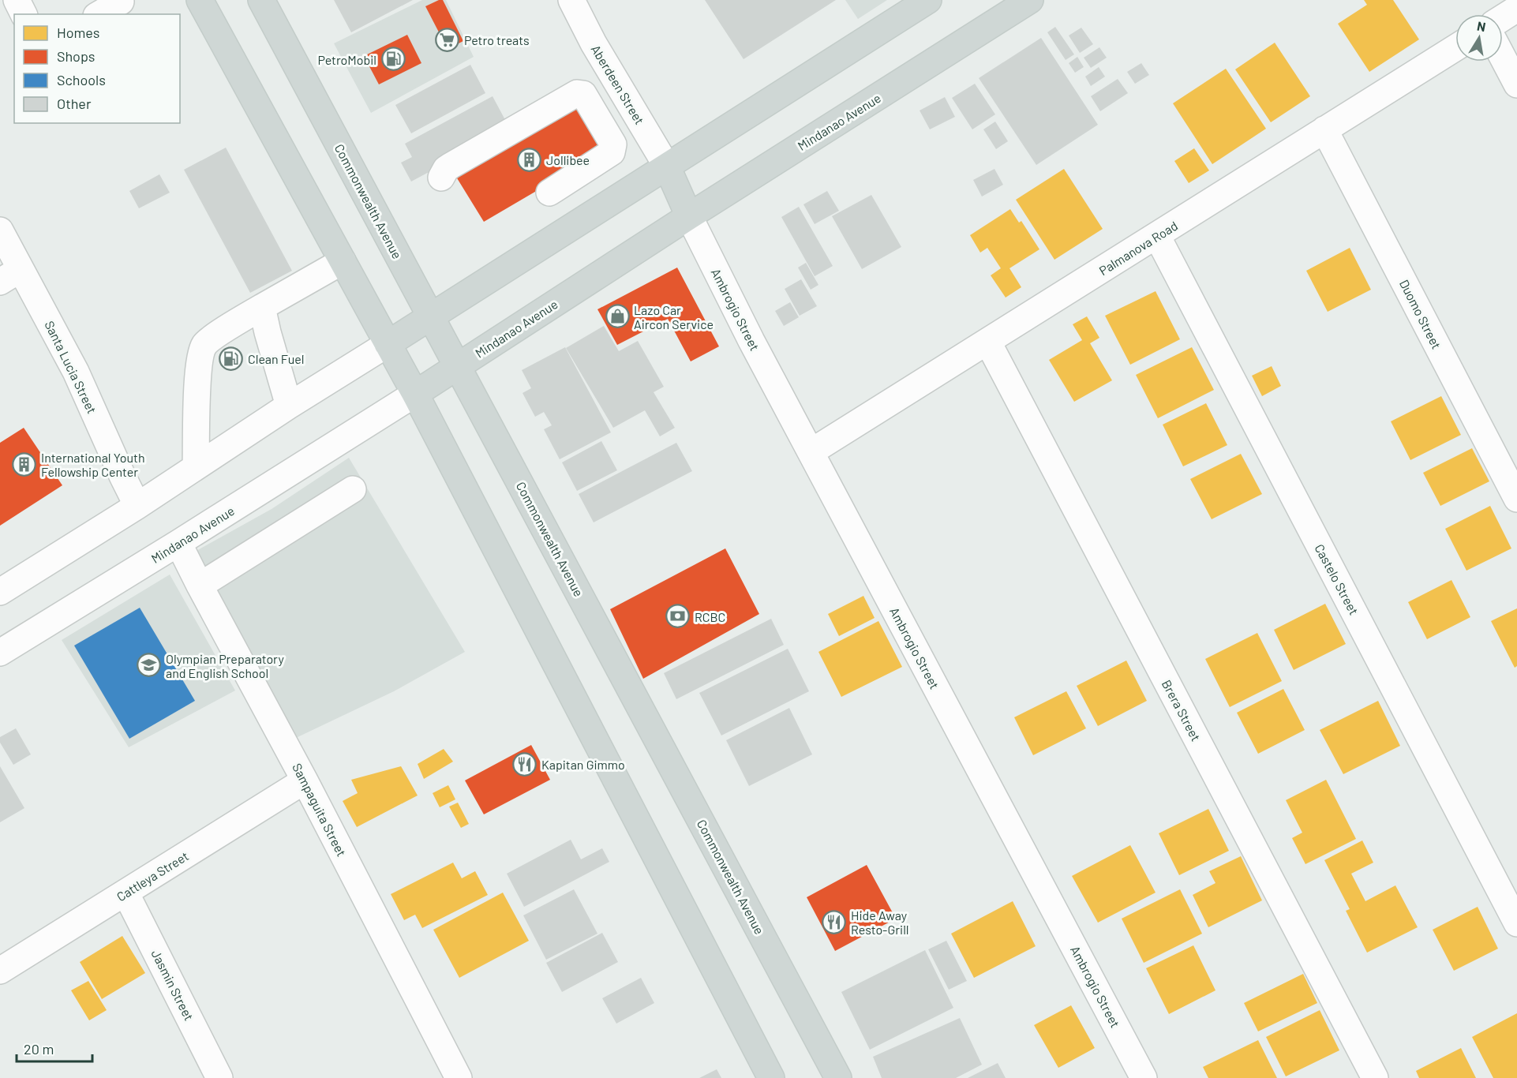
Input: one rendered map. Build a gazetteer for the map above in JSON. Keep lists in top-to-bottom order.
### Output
{
  "streets": {
    "main road": ["Mindanao Avenue", "Commonwealth Avenue"],
    "street": [
      "Aberdeen Street",
      "Palmanova Road",
      "Ambrogio Street",
      "Duomo Street",
      "Santa Lucia Street",
      "Castelo Street",
      "Brera Street",
      "Sampaguita Street",
      "Cattleya Street",
      "Jasmin Street"
    ]
  },
  "crossings": [
    ["Mindanao Avenue", "Commonwealth Avenue"],
    ["Mindanao Avenue", "Ambrogio Street"],
    ["Mindanao Avenue", "Sampaguita Street"],
    ["Palmanova Road", "Ambrogio Street"],
    ["Palmanova Road", "Duomo Street"],
    ["Palmanova Road", "Castelo Street"],
    ["Palmanova Road", "Brera Street"],
    ["Sampaguita Street", "Cattleya Street"],
    ["Cattleya Street", "Jasmin Street"]
  ],
  "places": {
    "supermarket": ["Petro treats"],
    "fuel station": ["PetroMobil", "Clean Fuel"],
    "building": ["Jollibee", "International Youth Fellowship Center"],
    "shop": ["Lazo Car Aircon Service"],
    "bank": ["RCBC"],
    "school or university": ["Olympian Preparatory and English School"],
    "restaurant": ["Kapitan Gimmo", "Hide Away Resto-Grill"]
  },
  "legend": [
    "Homes",
    "Shops",
    "Schools",
    "Other"
  ],
  "scale_bar": "20 m",
  "north": "top"
}
